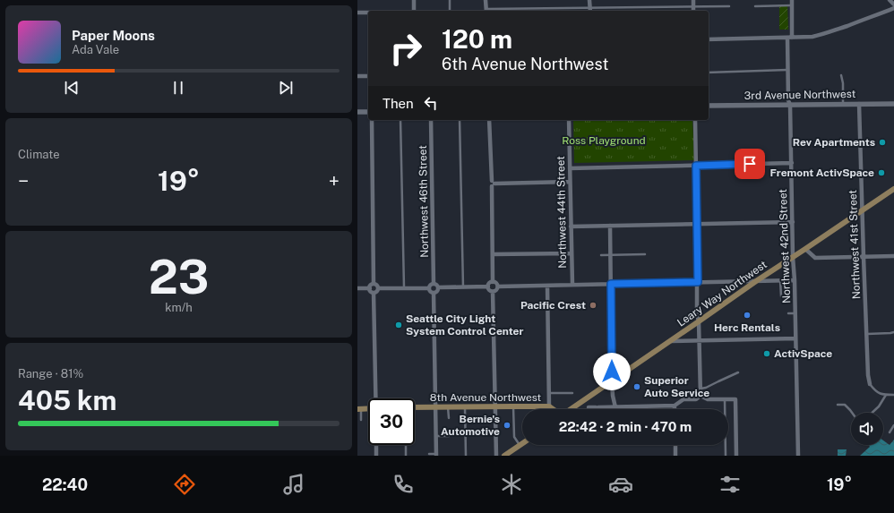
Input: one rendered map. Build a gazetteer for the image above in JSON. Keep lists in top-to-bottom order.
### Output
{
  "streets": {
    "main road": ["Leary Way Northwest", "8th Avenue Northwest"],
    "street": [
      "3rd Avenue Northwest",
      "Northwest 46th Street",
      "Northwest 44th Street",
      "Northwest 41st Street",
      "Northwest 42nd Street"
    ]
  },
  "crossings": [
    ["3rd Avenue Northwest", "Northwest 41st Street"],
    ["3rd Avenue Northwest", "Northwest 42nd Street"],
    ["Northwest 41st Street", "Leary Way Northwest"],
    ["Northwest 42nd Street", "Leary Way Northwest"]
  ],
  "parks": ["Ross Playground"],
  "places": [
    "Rev Apartments",
    "Fremont ActivSpace",
    "Pacific Crest",
    "Herc Rentals",
    "Seattle City Light System Control Center",
    "ActivSpace",
    "Superior Auto Service",
    "Bernie's Automotive"
  ],
  "page": {
    "turn": ["120 m", "6th Avenue Northwest"],
    "song": ["Paper Moons", "Ada Vale"],
    "then": "Then",
    "tile": [
      "Climate",
      ["23", "km/h"],
      ["Range · 81%", "405 km"]
    ],
    "heat": ["−", "19°", "+"],
    "limit": "30",
    "trip": "22:42 · 2 min · 470 m",
    "tabs": ["22:40", "19°"]
  }
}
